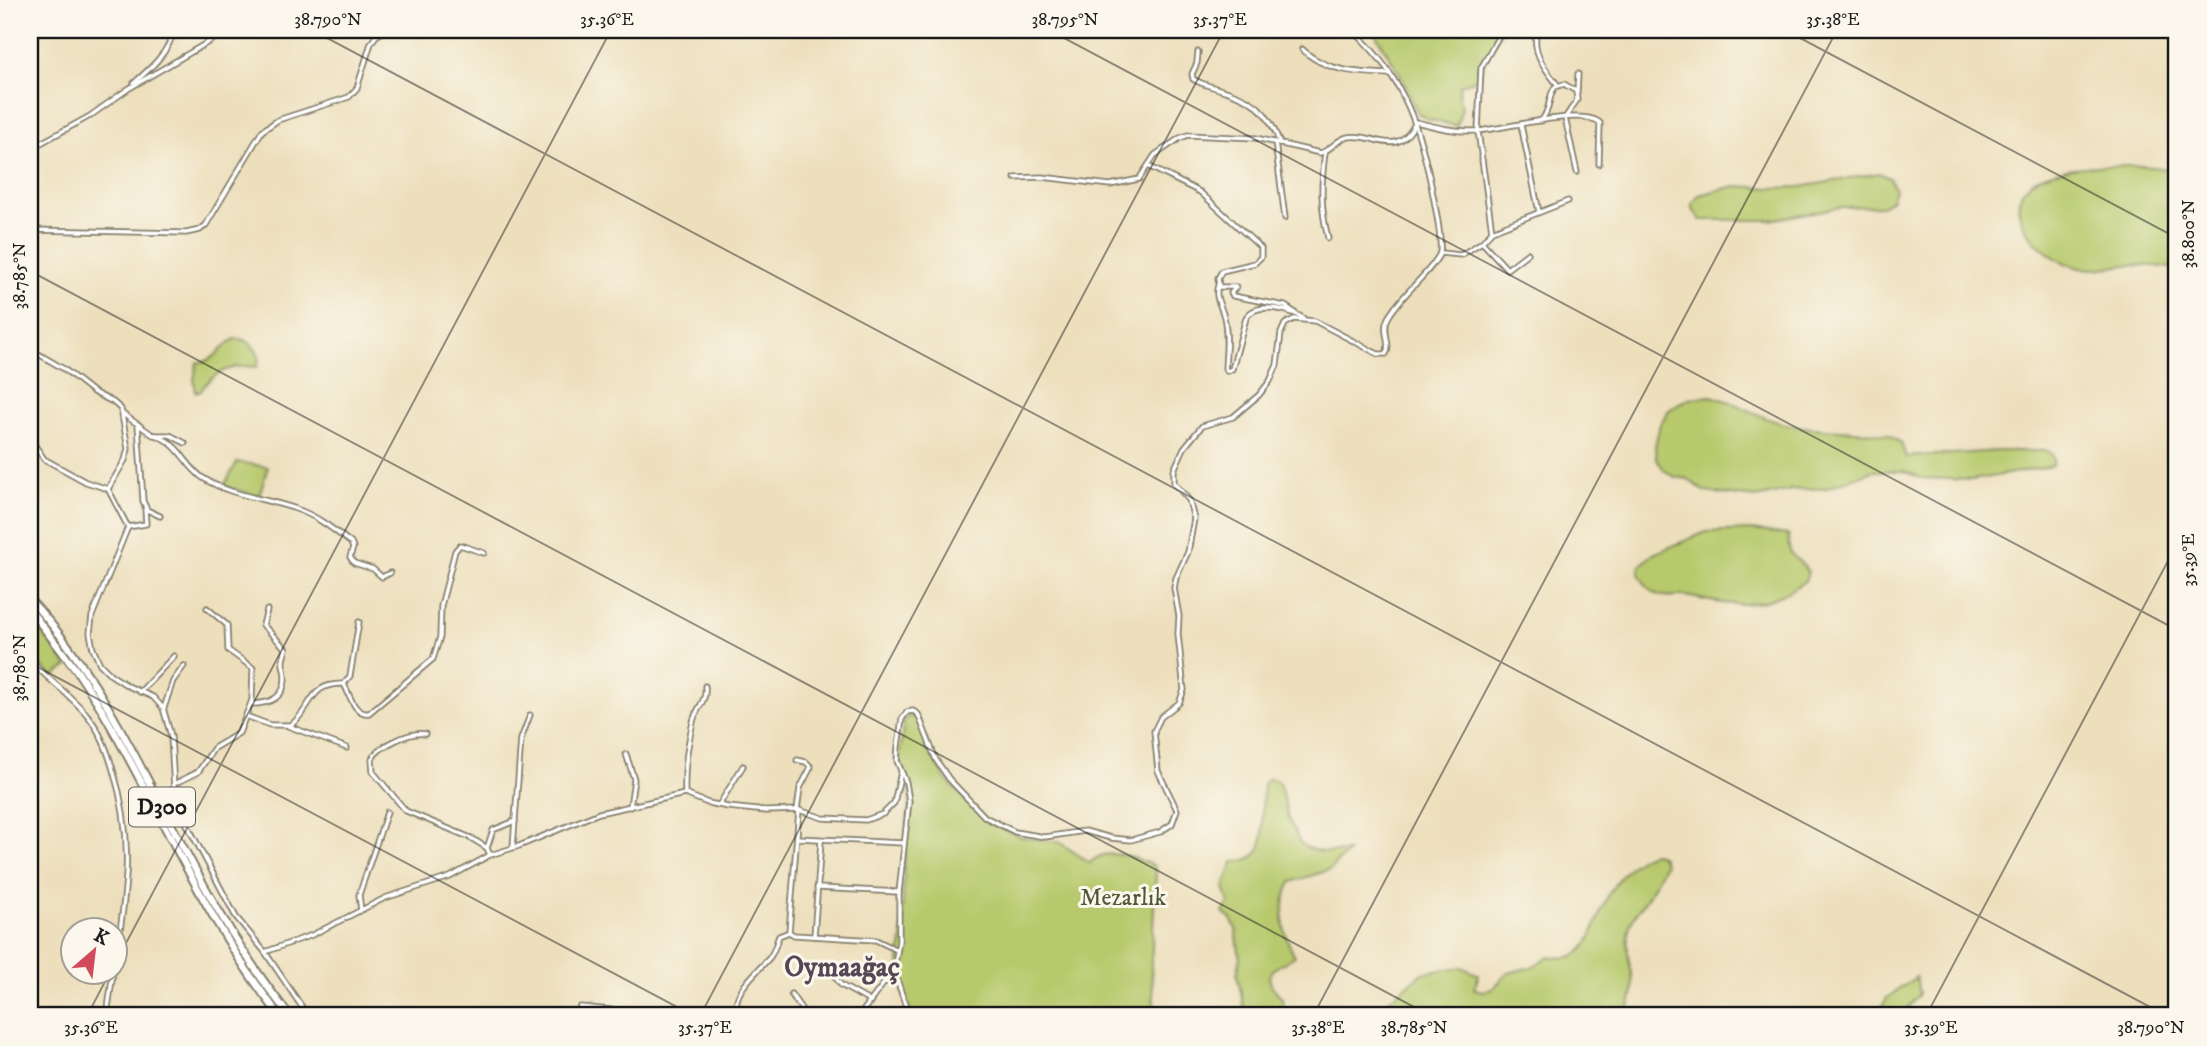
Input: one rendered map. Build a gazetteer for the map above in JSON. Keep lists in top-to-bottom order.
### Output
{
  "streets": {
    "highway": ["D300"]
  },
  "districts": ["Oymaağaç"],
  "parks": ["Mezarlık"],
  "north": "top right",
  "coordinates": [
    "38.790°N",
    "35.36°E",
    "38.795°N",
    "35.37°E",
    "35.38°E",
    "38.800°N",
    "38.785°N",
    "35.39°E",
    "38.780°N"
  ]
}
